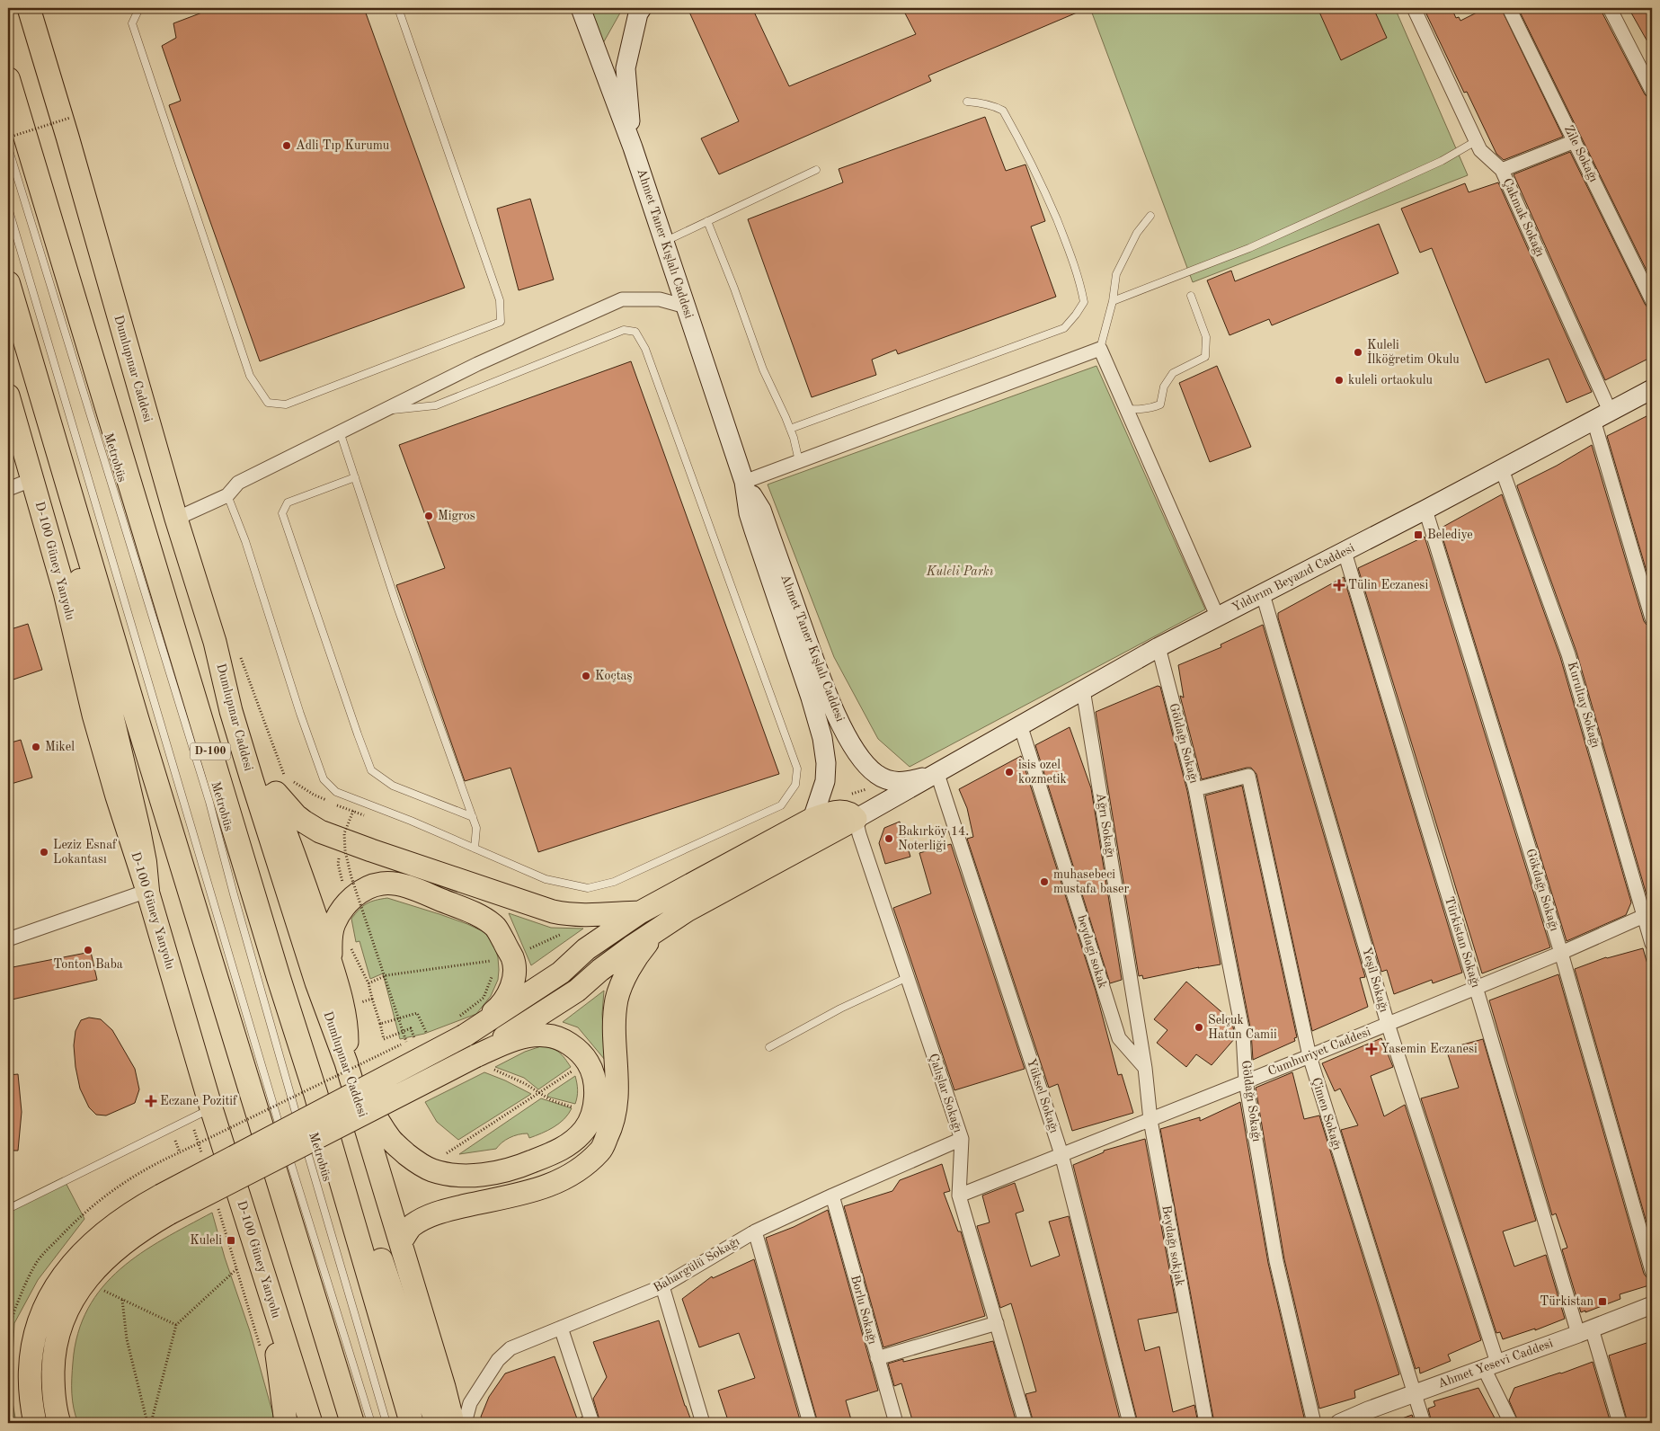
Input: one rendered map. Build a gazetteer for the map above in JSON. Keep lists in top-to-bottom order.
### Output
{
  "streets": {
    "highway": ["D-100"],
    "main road": [
      "Ahmet Taner Kışlalı Caddesi",
      "Dumlupınar Caddesi",
      "D-100 Güney Yanyolu",
      "Yıldırım Beyazıd Caddesi"
    ],
    "street": [
      "Zile Sokağı",
      "Çakmak Sokağı",
      "Kurultay Sokağı",
      "Göldağı Sokağı",
      "Ağrı Sokağı",
      "Gökdağı Sokağı",
      "Türkistan Sokağı",
      "beydagi sokak",
      "Yeşil Sokağı",
      "Cumhuriyet Caddesi",
      "Çalışlar Sokağı",
      "Yüksel Sokağı",
      "Çimen Sokağı",
      "Beydağı sokjak",
      "Bahargülü Sokağı",
      "Borlu Sokağı",
      "Ahmet Yesevi Caddesi"
    ],
    "lane": ["Metrobüs"]
  },
  "crossings": [
    ["Çakmak Sokağı", "Yıldırım Beyazıd Caddesi"],
    ["Ahmet Taner Kışlalı Caddesi", "Yıldırım Beyazıd Caddesi"],
    ["Ahmet Taner Kışlalı Caddesi", "Yüksel Sokağı"],
    ["Yıldırım Beyazıd Caddesi", "Kurultay Sokağı"],
    ["Yıldırım Beyazıd Caddesi", "Göldağı Sokağı"],
    ["Yıldırım Beyazıd Caddesi", "Ağrı Sokağı"],
    ["Yıldırım Beyazıd Caddesi", "Gökdağı Sokağı"],
    ["Yıldırım Beyazıd Caddesi", "Türkistan Sokağı"],
    ["Yıldırım Beyazıd Caddesi", "beydagi sokak"],
    ["Yıldırım Beyazıd Caddesi", "Yeşil Sokağı"],
    ["Yıldırım Beyazıd Caddesi", "Yüksel Sokağı"],
    ["Kurultay Sokağı", "Cumhuriyet Caddesi"],
    ["Göldağı Sokağı", "Cumhuriyet Caddesi"],
    ["Göldağı Sokağı", "Çimen Sokağı"],
    ["Ağrı Sokağı", "beydagi sokak"],
    ["Ağrı Sokağı", "Beydağı sokjak"],
    ["Gökdağı Sokağı", "Cumhuriyet Caddesi"],
    ["Türkistan Sokağı", "Cumhuriyet Caddesi"],
    ["Türkistan Sokağı", "Ahmet Yesevi Caddesi"],
    ["beydagi sokak", "Beydağı sokjak"],
    ["Yeşil Sokağı", "Cumhuriyet Caddesi"],
    ["Yeşil Sokağı", "Ahmet Yesevi Caddesi"],
    ["Cumhuriyet Caddesi", "Çalışlar Sokağı"],
    ["Cumhuriyet Caddesi", "Yüksel Sokağı"],
    ["Cumhuriyet Caddesi", "Çimen Sokağı"],
    ["Cumhuriyet Caddesi", "Beydağı sokjak"],
    ["Çalışlar Sokağı", "Bahargülü Sokağı"],
    ["Çimen Sokağı", "Ahmet Yesevi Caddesi"],
    ["Bahargülü Sokağı", "Borlu Sokağı"]
  ],
  "parks": ["Kuleli Parkı"],
  "places": {
    "other": [
      "Adli Tıp Kurumu",
      "Kuleli İlköğretim Okulu",
      "kuleli ortaokulu",
      "Migros",
      "Koçtaş",
      "Mikel",
      "isis ozel kozmetik",
      "Bakırköy 14. Noterliği",
      "Leziz Esnaf Lokantası",
      "muhasebeci mustafa baser",
      "Tonton Baba",
      "Selçuk Hatun Camii"
    ],
    "transit": ["Belediye", "Kuleli", "Türkistan"],
    "health": ["Tülin Eczanesi", "Yasemin Eczanesi", "Eczane Pozitif"]
  }
}
